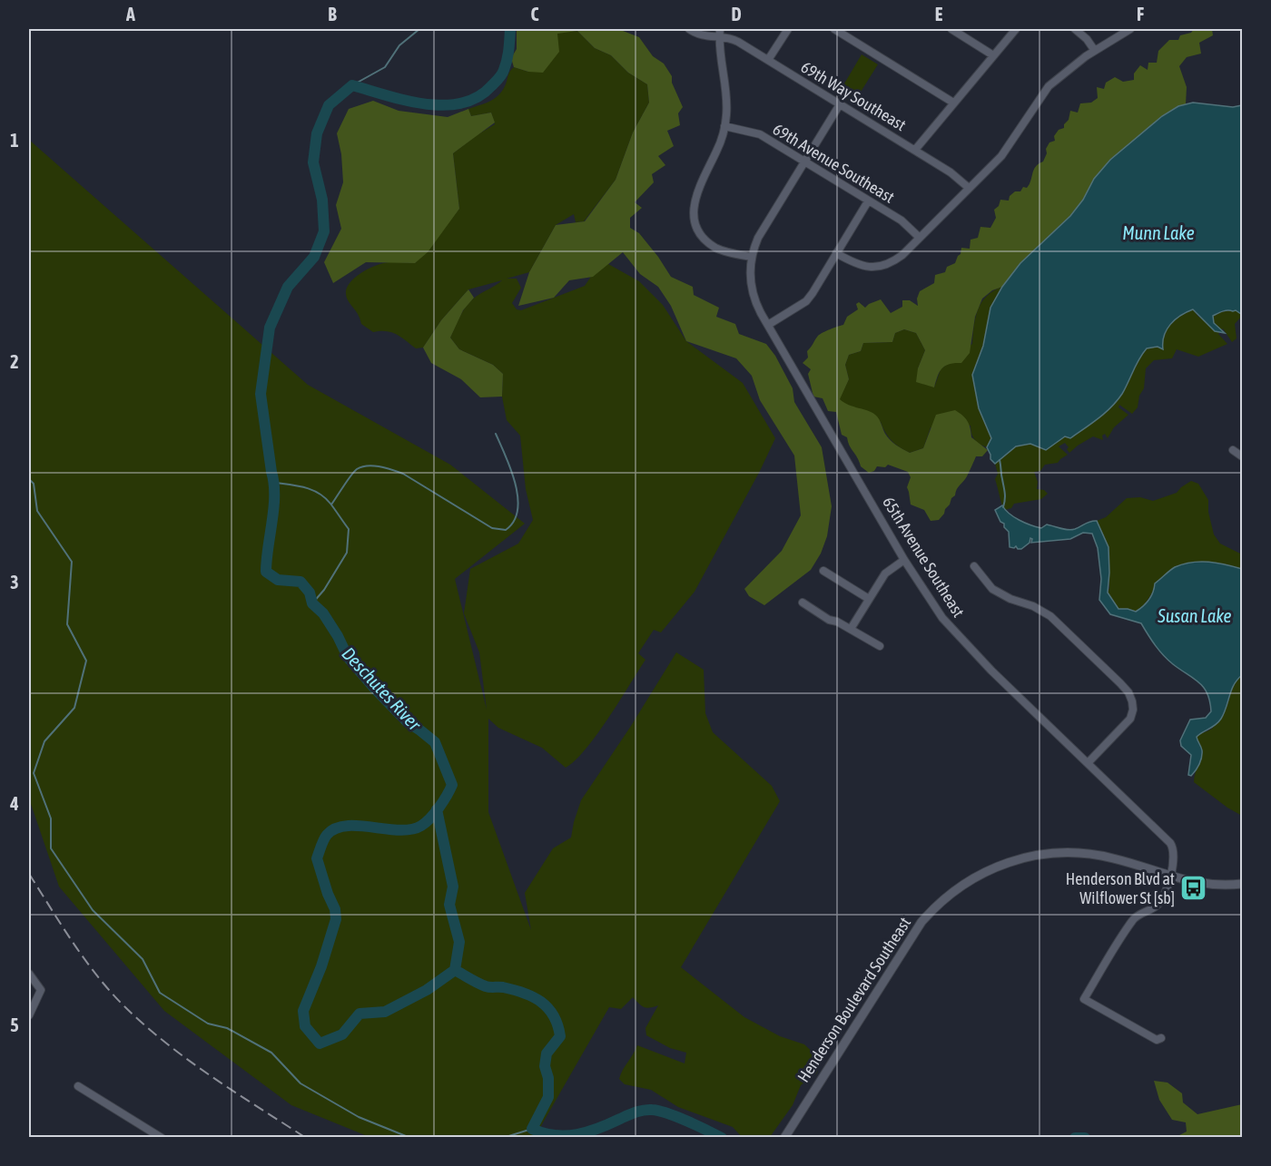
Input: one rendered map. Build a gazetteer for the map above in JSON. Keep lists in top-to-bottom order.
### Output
{
  "streets": {
    "street": [
      "69th Way Southeast",
      "69th Avenue Southeast",
      "65th Avenue Southeast",
      "Henderson Boulevard Southeast"
    ]
  },
  "crossings": [
    ["65th Avenue Southeast", "Henderson Boulevard Southeast"]
  ],
  "water": ["Munn Lake", "Susan Lake", "Deschutes River"],
  "places": {
    "bus stop": ["Henderson Blvd at Wilflower St [sb]"]
  },
  "grid": {
    "columns": [
      "A",
      "B",
      "C",
      "D",
      "E",
      "F"
    ],
    "rows": [
      "1",
      "2",
      "3",
      "4",
      "5"
    ]
  }
}
